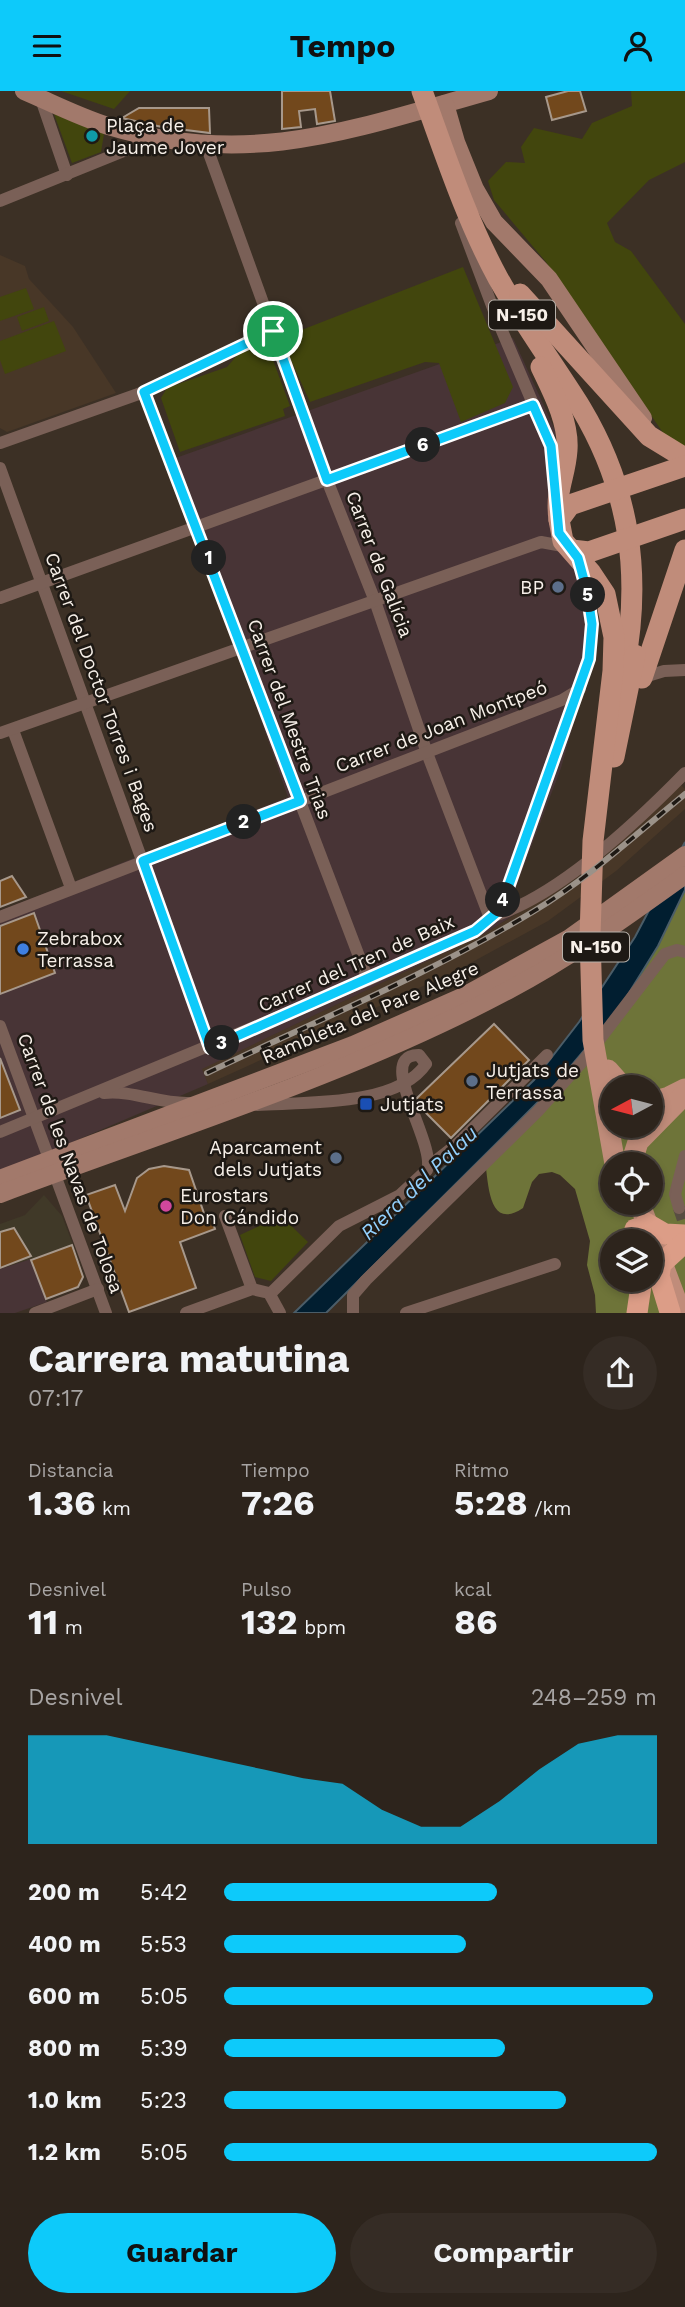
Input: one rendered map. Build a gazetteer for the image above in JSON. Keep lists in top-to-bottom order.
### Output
{
  "streets": {
    "main road": ["N-150", "Rambleta del Pare Alegre"],
    "street": [
      "Carrer de Galícia",
      "Carrer del Doctor Torres i Bages",
      "Carrer del Mestre Trias",
      "Carrer de Joan Montpeó",
      "Carrer del Tren de Baix",
      "Carrer de les Navas de Tolosa"
    ]
  },
  "crossings": [
    ["Carrer de Galícia", "Carrer de Joan Montpeó"],
    ["Carrer de Galícia", "Carrer del Tren de Baix"],
    ["Carrer del Doctor Torres i Bages", "Carrer de Joan Montpeó"],
    ["Carrer del Doctor Torres i Bages", "Carrer del Tren de Baix"],
    ["Carrer del Mestre Trias", "Carrer de Joan Montpeó"],
    ["Carrer del Mestre Trias", "Carrer del Tren de Baix"],
    ["Carrer del Tren de Baix", "Rambleta del Pare Alegre"],
    ["Carrer del Tren de Baix", "Carrer de les Navas de Tolosa"],
    ["Rambleta del Pare Alegre", "Carrer de les Navas de Tolosa"]
  ],
  "water": ["Riera del Palau"],
  "places": {
    "other": [
      "Plaça de Jaume Jover",
      "BP",
      "Zebrabox Terrassa",
      "Jutjats de Terrassa",
      "Aparcament dels Jutjats",
      "Eurostars Don Cándido"
    ],
    "transit": ["Jutjats"]
  },
  "north": "left",
  "page": {
    "header": "Tempo",
    "pins": [
      "6",
      "1",
      "5",
      "2",
      "4",
      "3"
    ],
    "heading": ["Carrera matutina", "07:17"],
    "stats": [
      ["Distancia", "1.36 km"],
      ["Tiempo", "7:26"],
      ["Ritmo", "5:28 /km"],
      ["Desnivel", "11 m"],
      ["Pulso", "132 bpm"],
      ["kcal", "86"]
    ],
    "chart": ["Desnivel", "248–259 m"],
    "list": [
      {
        "name": "200 m",
        "note": "5:42"
      },
      {
        "name": "400 m",
        "note": "5:53"
      },
      {
        "name": "600 m",
        "note": "5:05"
      },
      {
        "name": "800 m",
        "note": "5:39"
      },
      {
        "name": "1.0 km",
        "note": "5:23"
      },
      {
        "name": "1.2 km",
        "note": "5:05"
      }
    ],
    "buttons": ["Guardar", "Compartir"]
  }
}
